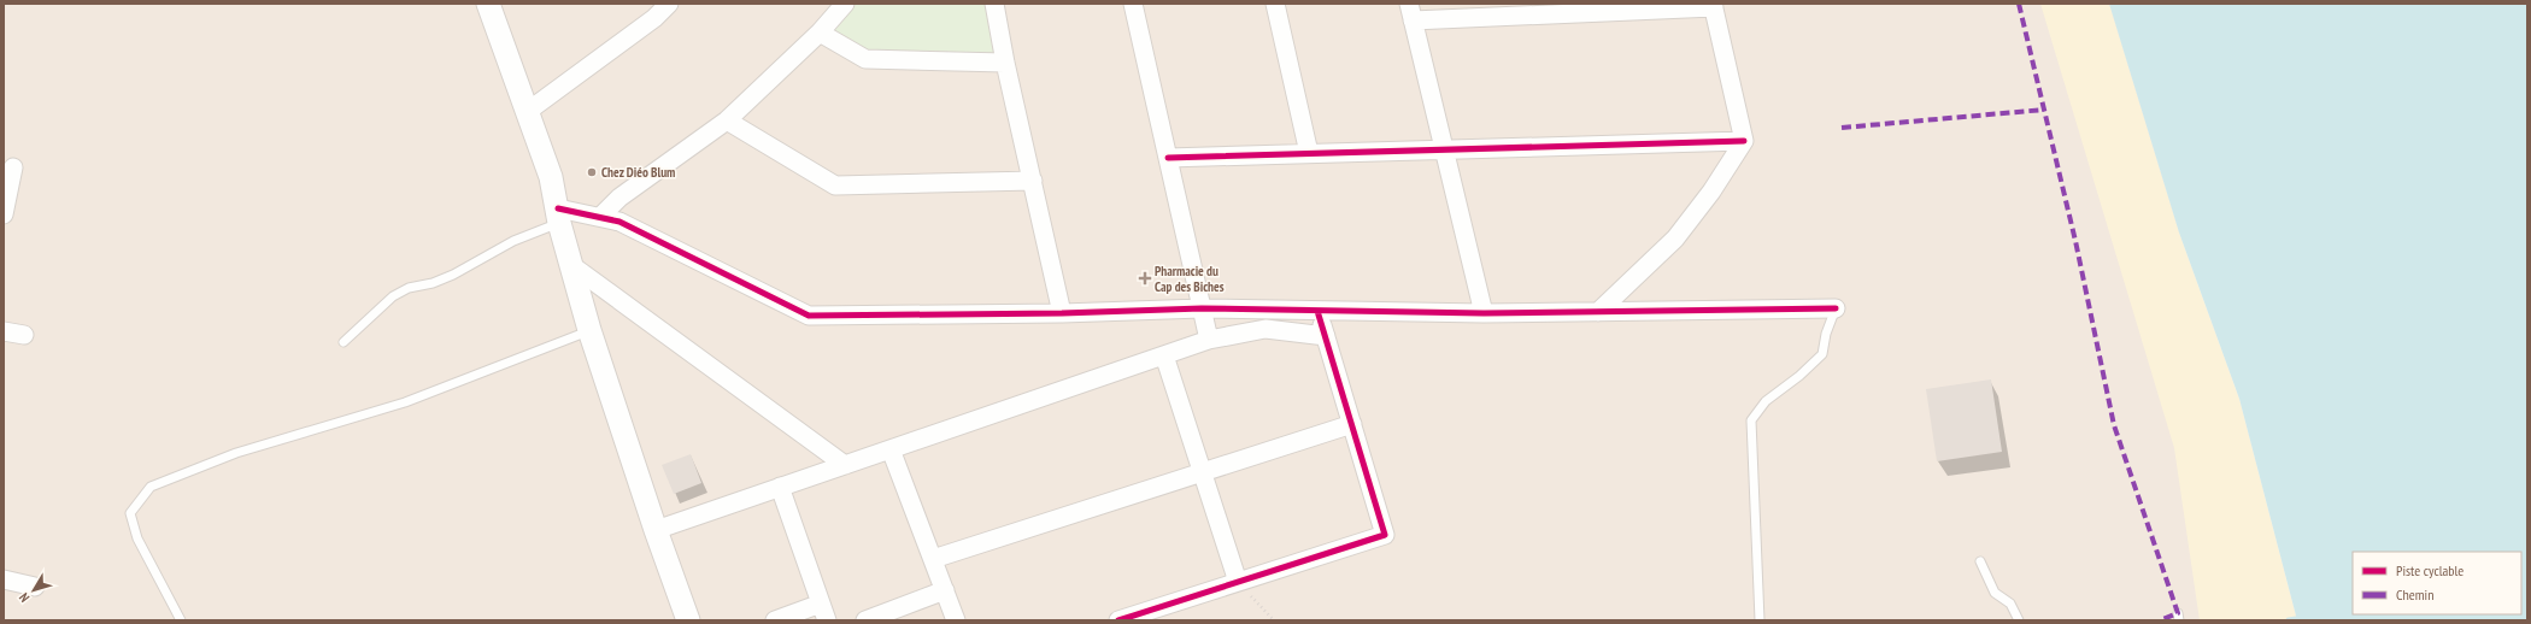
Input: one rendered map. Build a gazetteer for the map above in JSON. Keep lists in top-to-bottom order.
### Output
{
  "places": {
    "other": ["Chez Diéo Blum"],
    "health": ["Pharmacie du Cap des Biches"]
  },
  "legend": ["Piste cyclable", "Chemin"],
  "north": "bottom left"
}
